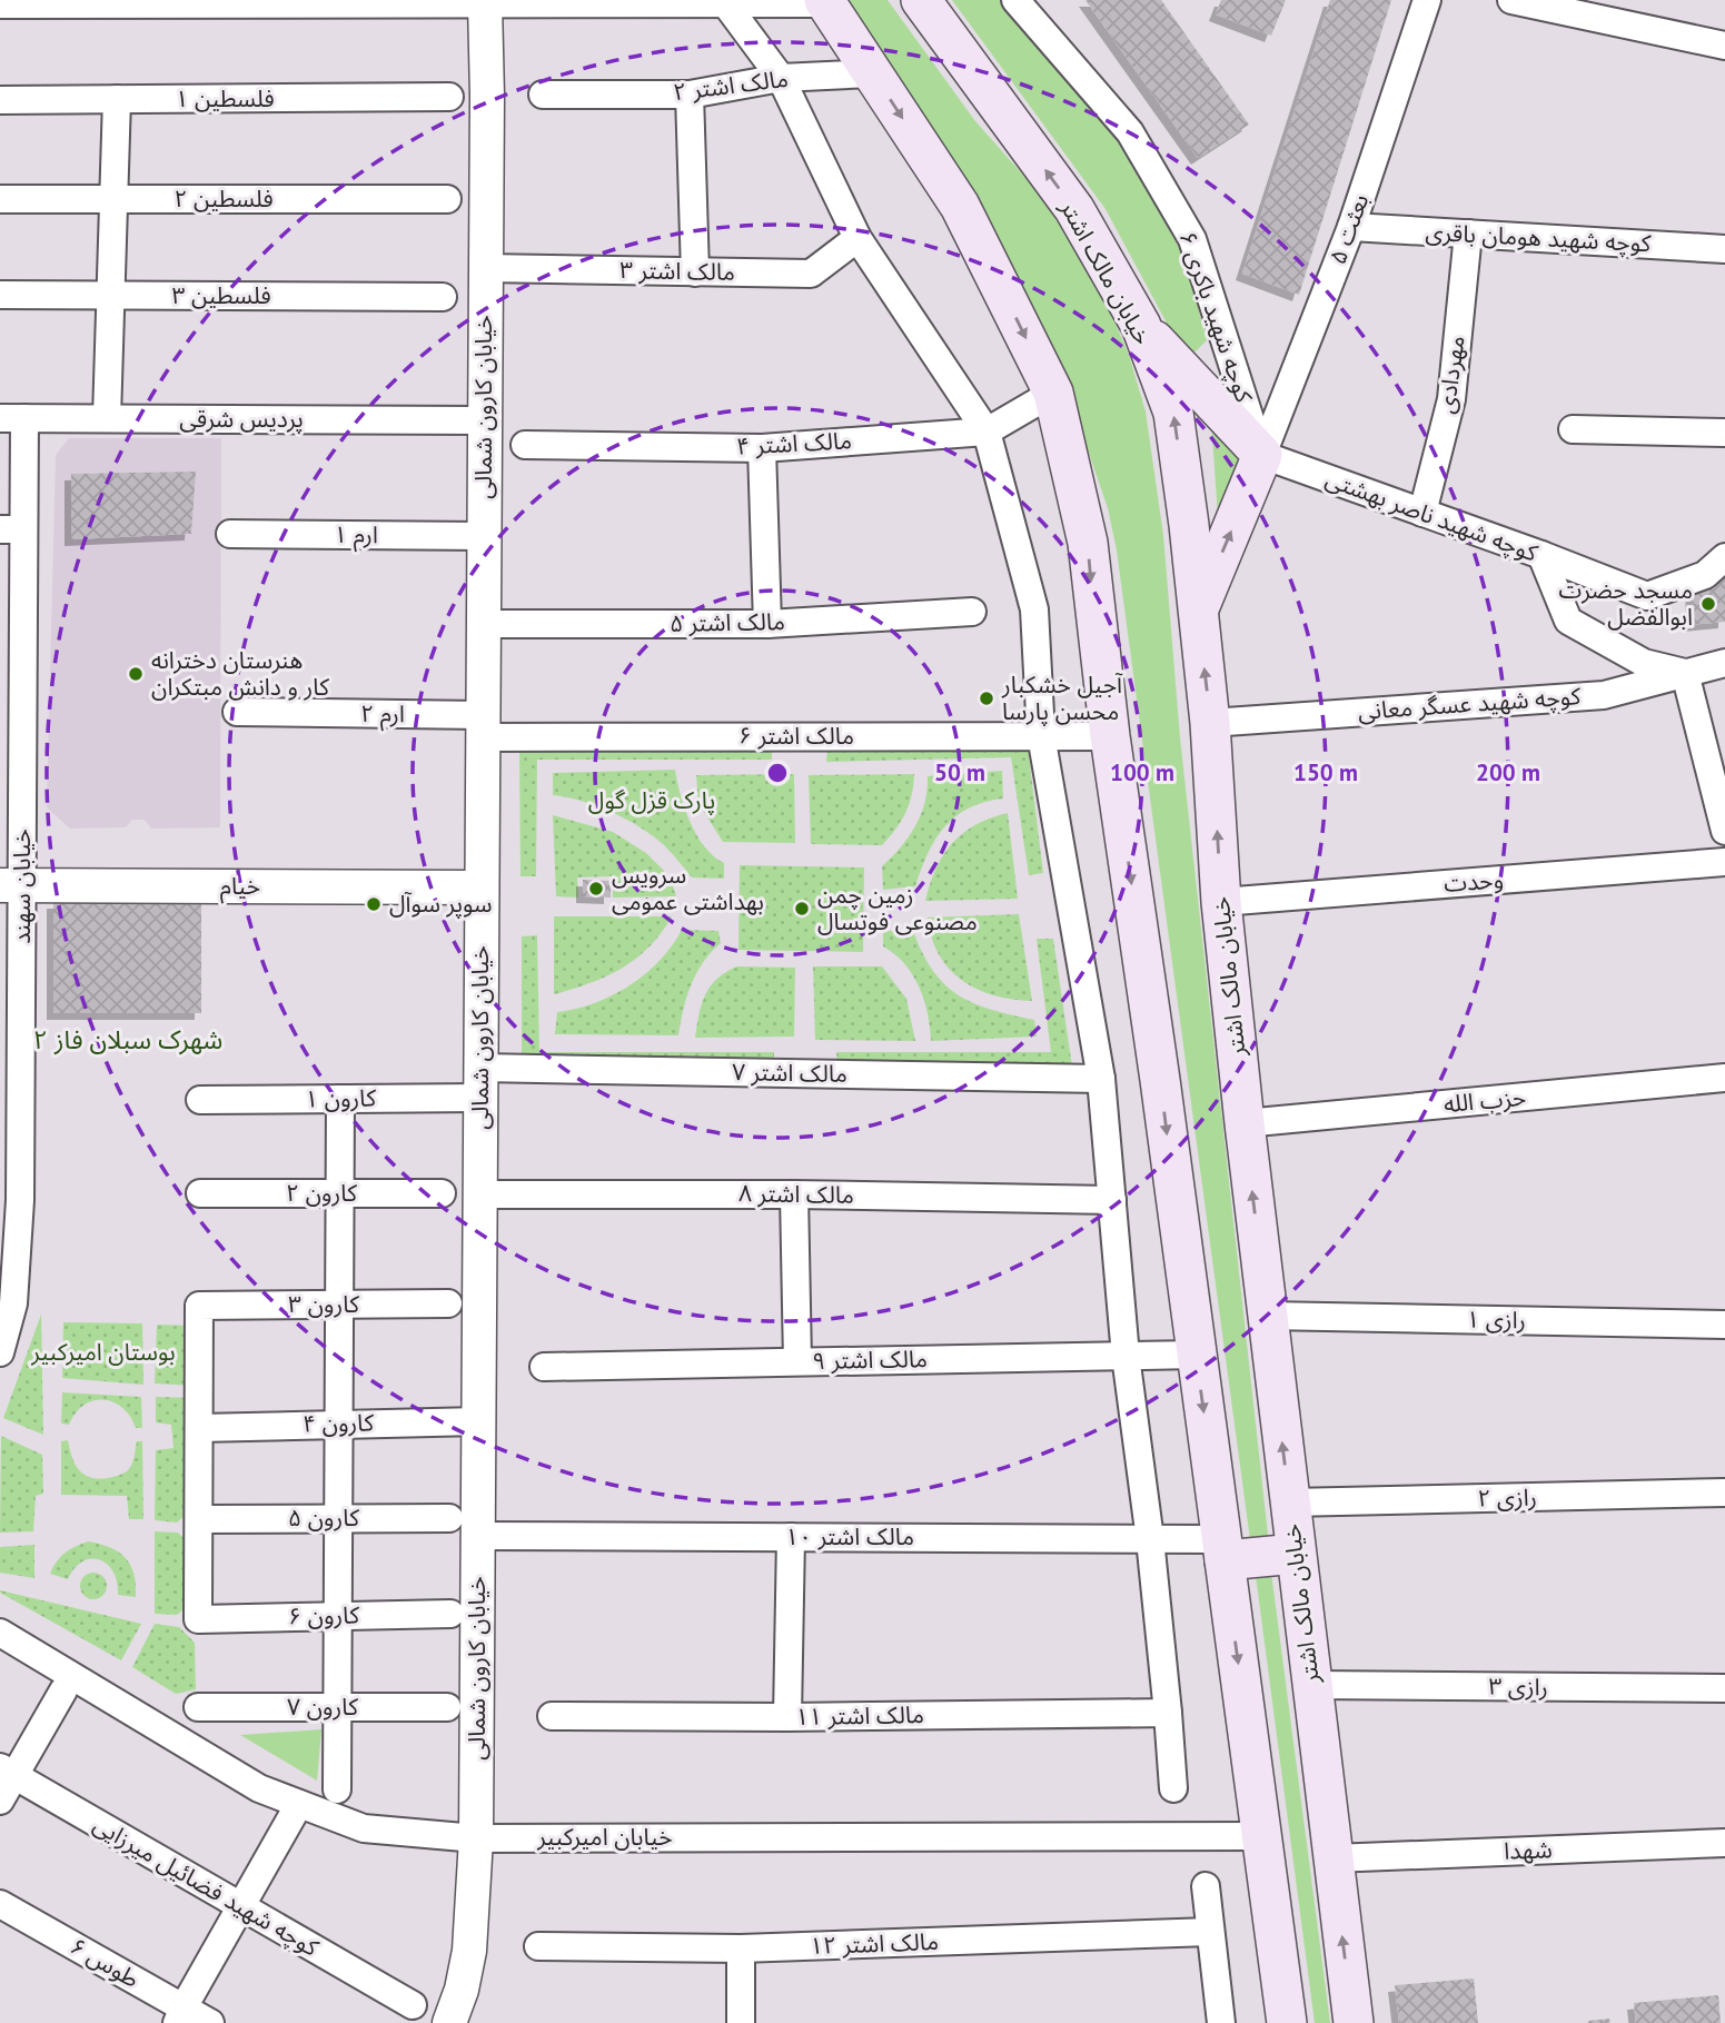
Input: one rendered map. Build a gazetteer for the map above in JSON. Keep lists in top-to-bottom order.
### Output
{
  "streets": {
    "main road": ["خیابان مالک اشتر"],
    "street": [
      "مالک اشتر ۲",
      "فلسطین ۱",
      "فلسطین ۲",
      "بعثت ۵",
      "کوچه شهید هومان باقری",
      "مالک اشتر ۳",
      "فلسطین ۳",
      "کوچه شهید باکری ۶",
      "مهردادی",
      "خیابان کارون شمالی",
      "پردیس شرقی",
      "مالک اشتر ۴",
      "کوچه شهید ناصر بهشتی",
      "ارم ۱",
      "مالک اشتر ۵",
      "کوچه شهید عسگر معانی",
      "ارم ۲",
      "مالک اشتر ۶",
      "وحدت",
      "خیابان سهند",
      "خیام",
      "مالک اشتر ۷",
      "کارون ۱",
      "حزب الله",
      "کارون ۲",
      "مالک اشتر ۸",
      "کارون ۳",
      "رازی ۱",
      "مالک اشتر ۹",
      "کارون ۴",
      "رازی ۲",
      "کارون ۵",
      "مالک اشتر ۱۰",
      "کارون ۶",
      "رازی ۳",
      "کارون ۷",
      "مالک اشتر ۱۱",
      "خیابان امیرکبیر",
      "شهدا",
      "کوچه شهید فضائیل میرزایی",
      "مالک اشتر ۱۲",
      "طوس ۶"
    ]
  },
  "crossings": [
    ["بعثت ۵", "کوچه شهید هومان باقری"],
    ["بعثت ۵", "کوچه شهید باکری ۶"],
    ["بعثت ۵", "کوچه شهید ناصر بهشتی"],
    ["کوچه شهید هومان باقری", "مهردادی"],
    ["مالک اشتر ۳", "خیابان کارون شمالی"],
    ["خیابان مالک اشتر", "کوچه شهید عسگر معانی"],
    ["خیابان مالک اشتر", "وحدت"],
    ["خیابان مالک اشتر", "حزب الله"],
    ["خیابان مالک اشتر", "رازی ۱"],
    ["خیابان مالک اشتر", "رازی ۲"],
    ["خیابان مالک اشتر", "رازی ۳"],
    ["خیابان مالک اشتر", "شهدا"],
    ["کوچه شهید باکری ۶", "کوچه شهید ناصر بهشتی"],
    ["مهردادی", "کوچه شهید ناصر بهشتی"],
    ["خیابان کارون شمالی", "پردیس شرقی"],
    ["خیابان کارون شمالی", "ارم ۱"],
    ["خیابان کارون شمالی", "مالک اشتر ۵"],
    ["خیابان کارون شمالی", "ارم ۲"],
    ["خیابان کارون شمالی", "مالک اشتر ۶"],
    ["خیابان کارون شمالی", "خیام"],
    ["خیابان کارون شمالی", "مالک اشتر ۷"],
    ["خیابان کارون شمالی", "کارون ۱"],
    ["خیابان کارون شمالی", "مالک اشتر ۸"],
    ["خیابان کارون شمالی", "کارون ۴"],
    ["خیابان کارون شمالی", "مالک اشتر ۱۰"],
    ["خیابان کارون شمالی", "خیابان امیرکبیر"],
    ["پردیس شرقی", "خیابان سهند"],
    ["ارم ۲", "مالک اشتر ۶"],
    ["خیابان سهند", "خیام"],
    ["مالک اشتر ۷", "کارون ۱"],
    ["کارون ۳", "کارون ۴"],
    ["کارون ۵", "کارون ۶"]
  ],
  "districts": ["شهرک سبلان فاز ۲"],
  "parks": ["پارک قزل گول", "بوستان امیرکبیر"],
  "places": [
    "مسجد حضرت ابوالفضل",
    "هنرستان دخترانه کار و دانش مبتکران",
    "آجیل خشکبار محسن پارسا",
    "سرویس بهداشتی عمومی",
    "سوپر سوآل",
    "زمین چمن مصنوعی فوتسال"
  ],
  "rings": [
    "50 m",
    "100 m",
    "150 m",
    "200 m"
  ]
}
